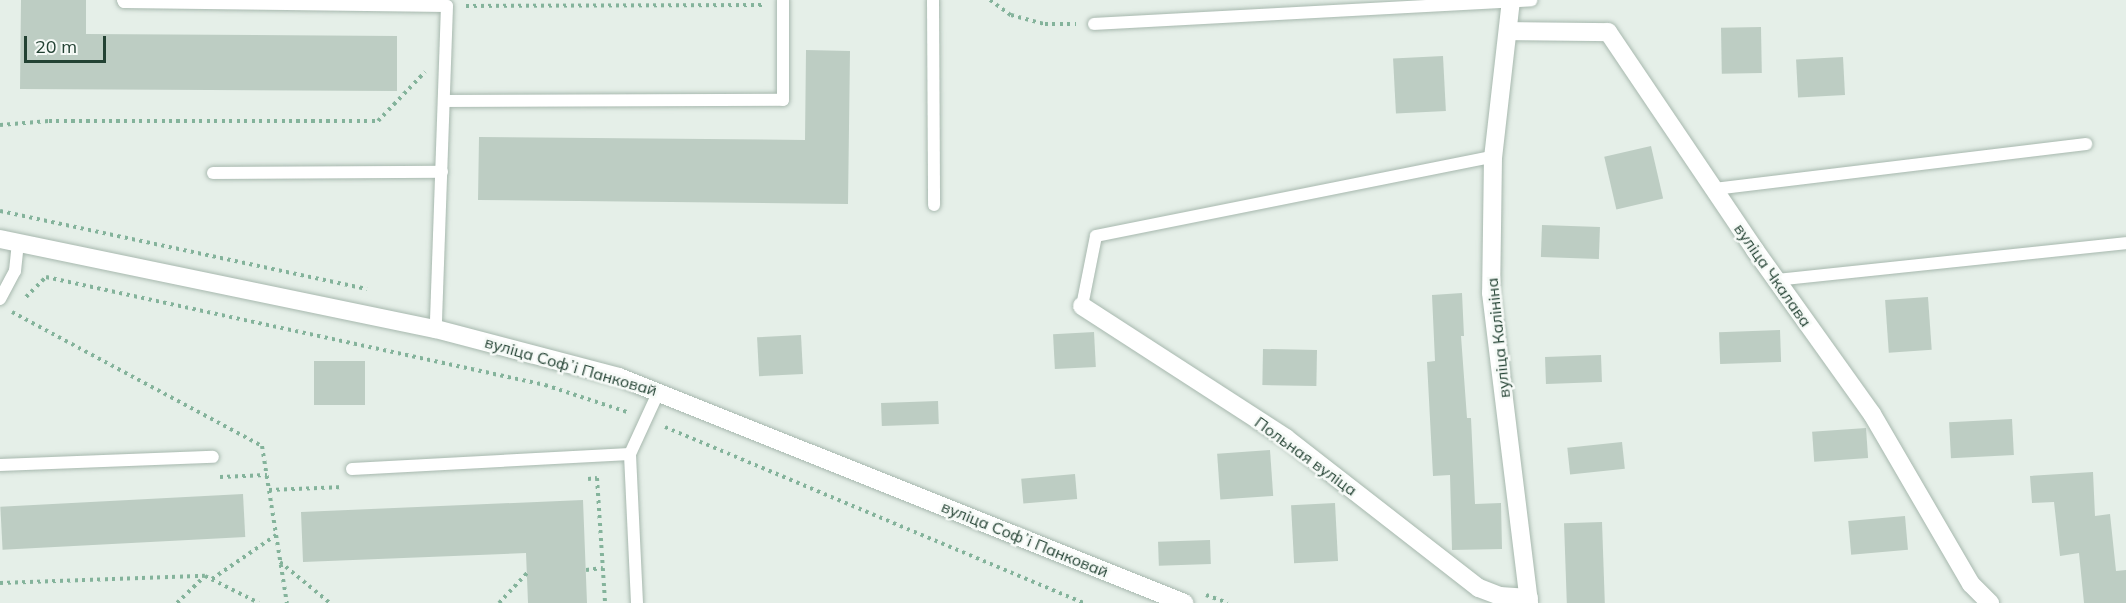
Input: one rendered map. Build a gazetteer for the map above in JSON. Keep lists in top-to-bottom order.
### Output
{
  "streets": {
    "street": [
      "вуліца Чкалава",
      "вуліца Калініна",
      "вуліца Софʼі Панковай",
      "Польная вуліца"
    ]
  },
  "crossings": [
    ["вуліца Чкалава", "вуліца Калініна"],
    ["вуліца Калініна", "Польная вуліца"]
  ],
  "scale_bar": "20 m"
}
